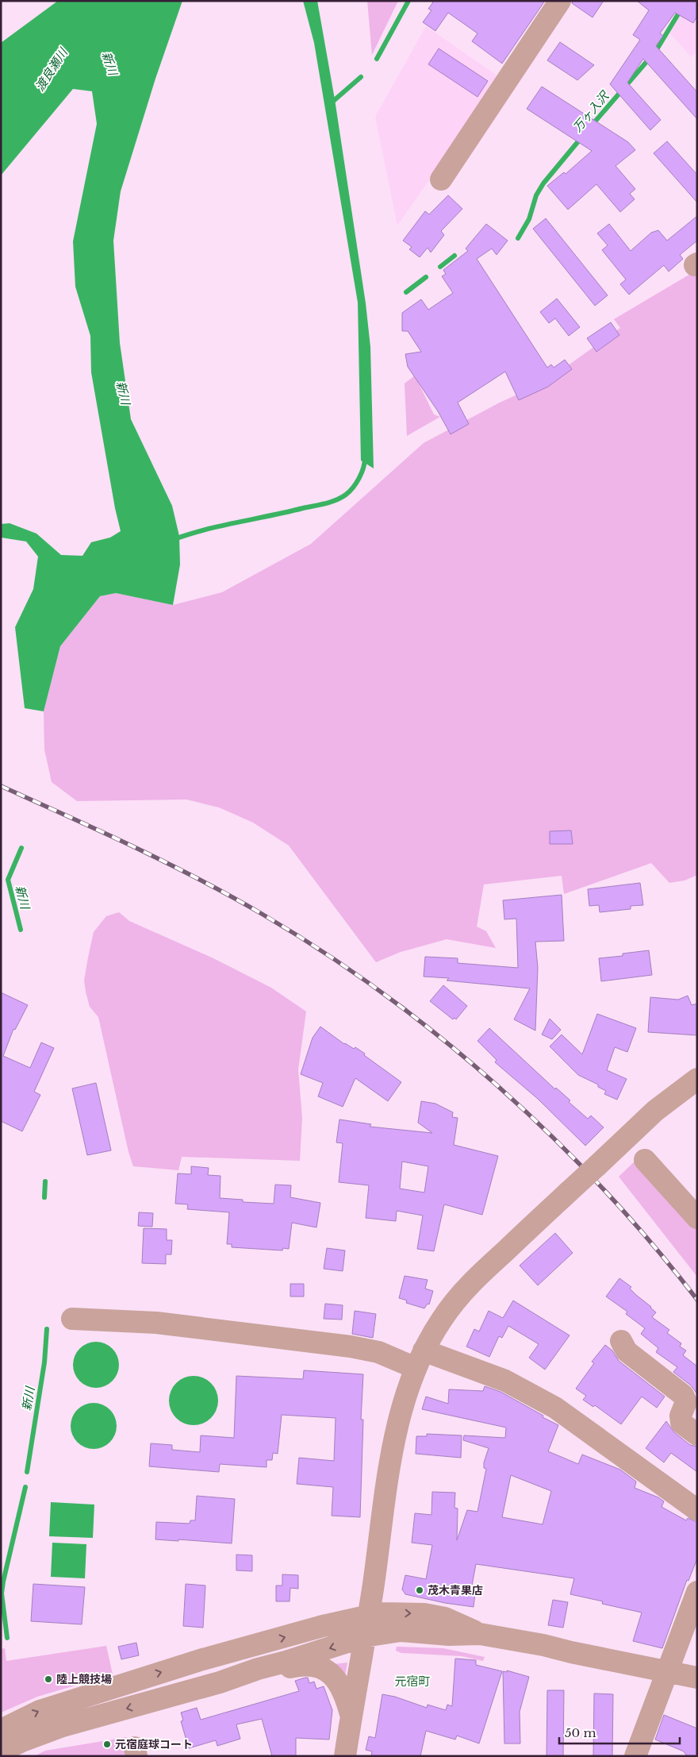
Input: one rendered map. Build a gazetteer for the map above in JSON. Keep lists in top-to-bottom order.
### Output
{
  "districts": ["元宿町"],
  "water": ["新川", "渡良瀬川", "万ヶ入沢"],
  "places": ["茂木青果店", "陸上競技場", "元宿庭球コート"],
  "scale_bar": "50 m"
}
